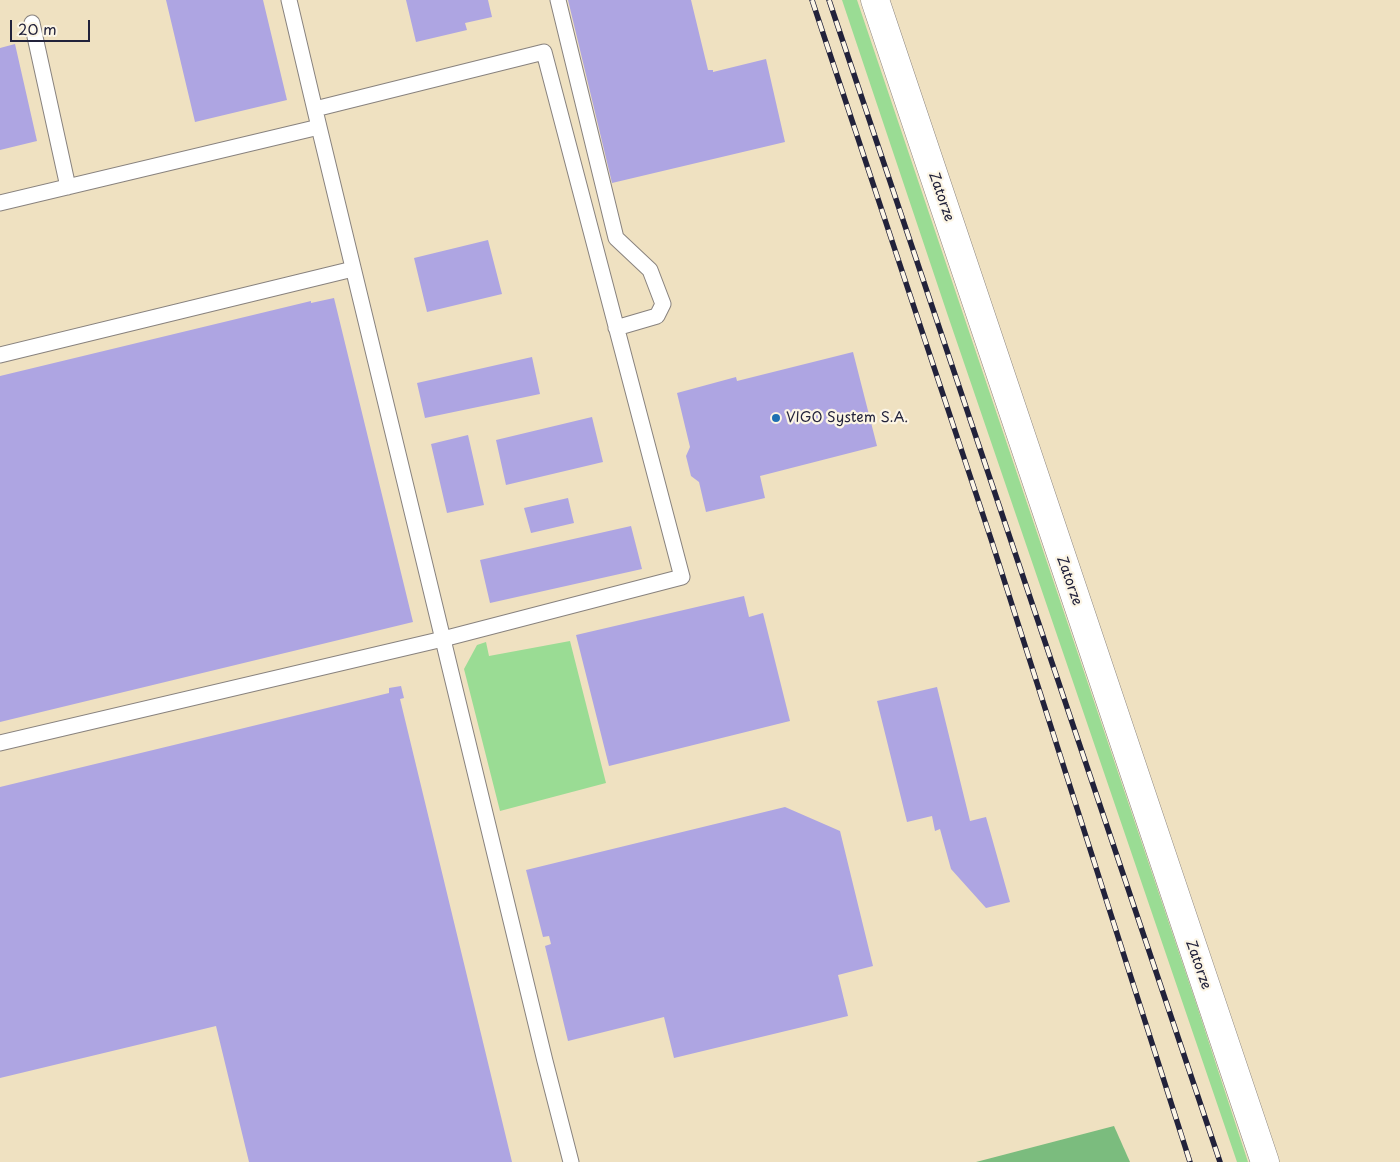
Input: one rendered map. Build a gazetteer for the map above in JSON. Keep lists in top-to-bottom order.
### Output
{
  "streets": {
    "street": ["Zatorze"]
  },
  "places": ["VIGO System S.A."],
  "scale_bar": "20 m"
}
